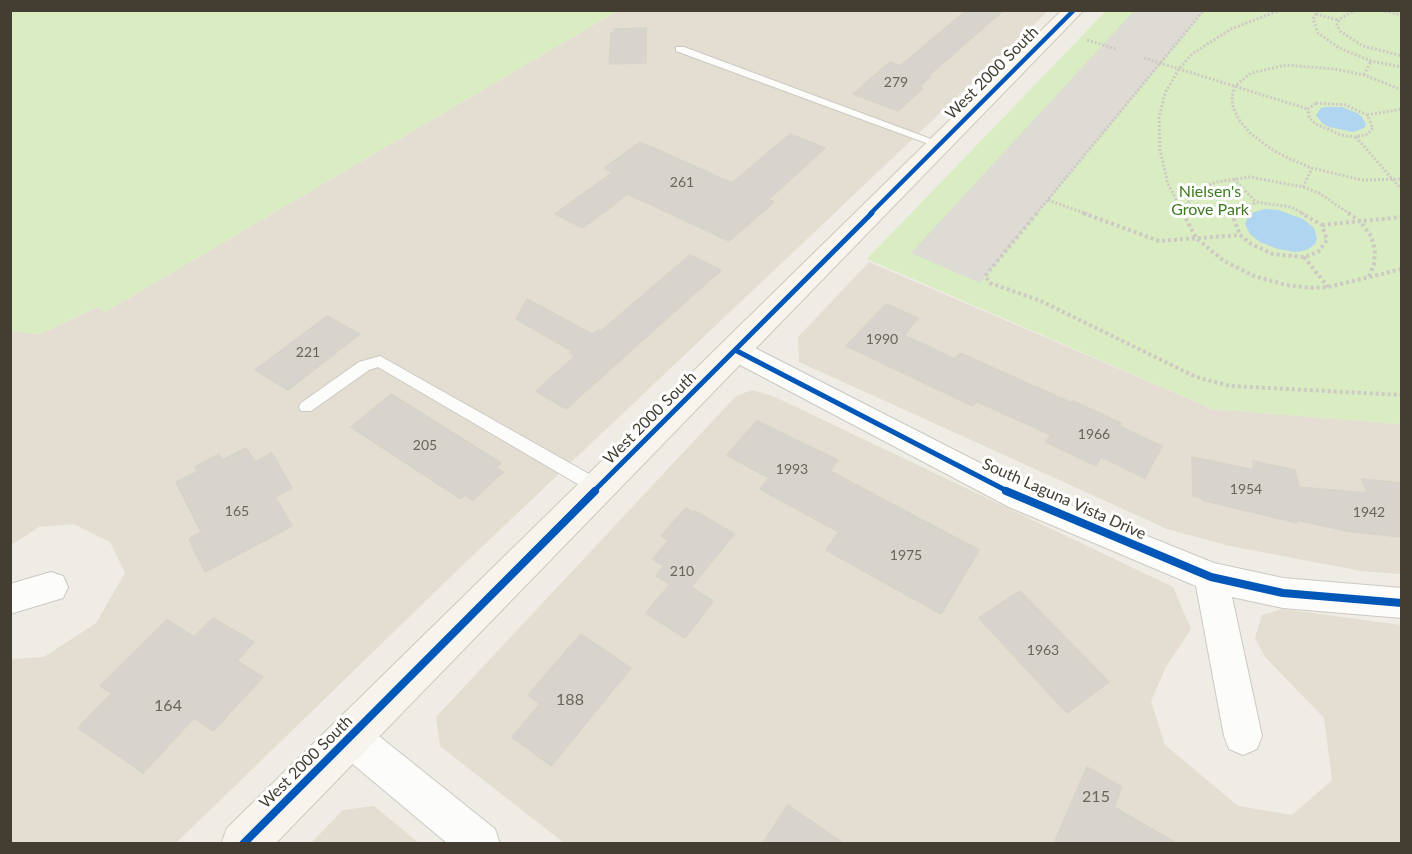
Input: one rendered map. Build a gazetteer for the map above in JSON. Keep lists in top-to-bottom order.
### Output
{
  "streets": {
    "street": ["West 2000 South", "South Laguna Vista Drive"]
  },
  "crossings": [
    ["West 2000 South", "South Laguna Vista Drive"]
  ],
  "parks": ["Nielsen's Grove Park"],
  "house_numbers": [
    "279",
    "261",
    "1990",
    "221",
    "1966",
    "205",
    "1993",
    "1954",
    "165",
    "1942",
    "1975",
    "210",
    "1963",
    "188",
    "164",
    "215"
  ]
}
